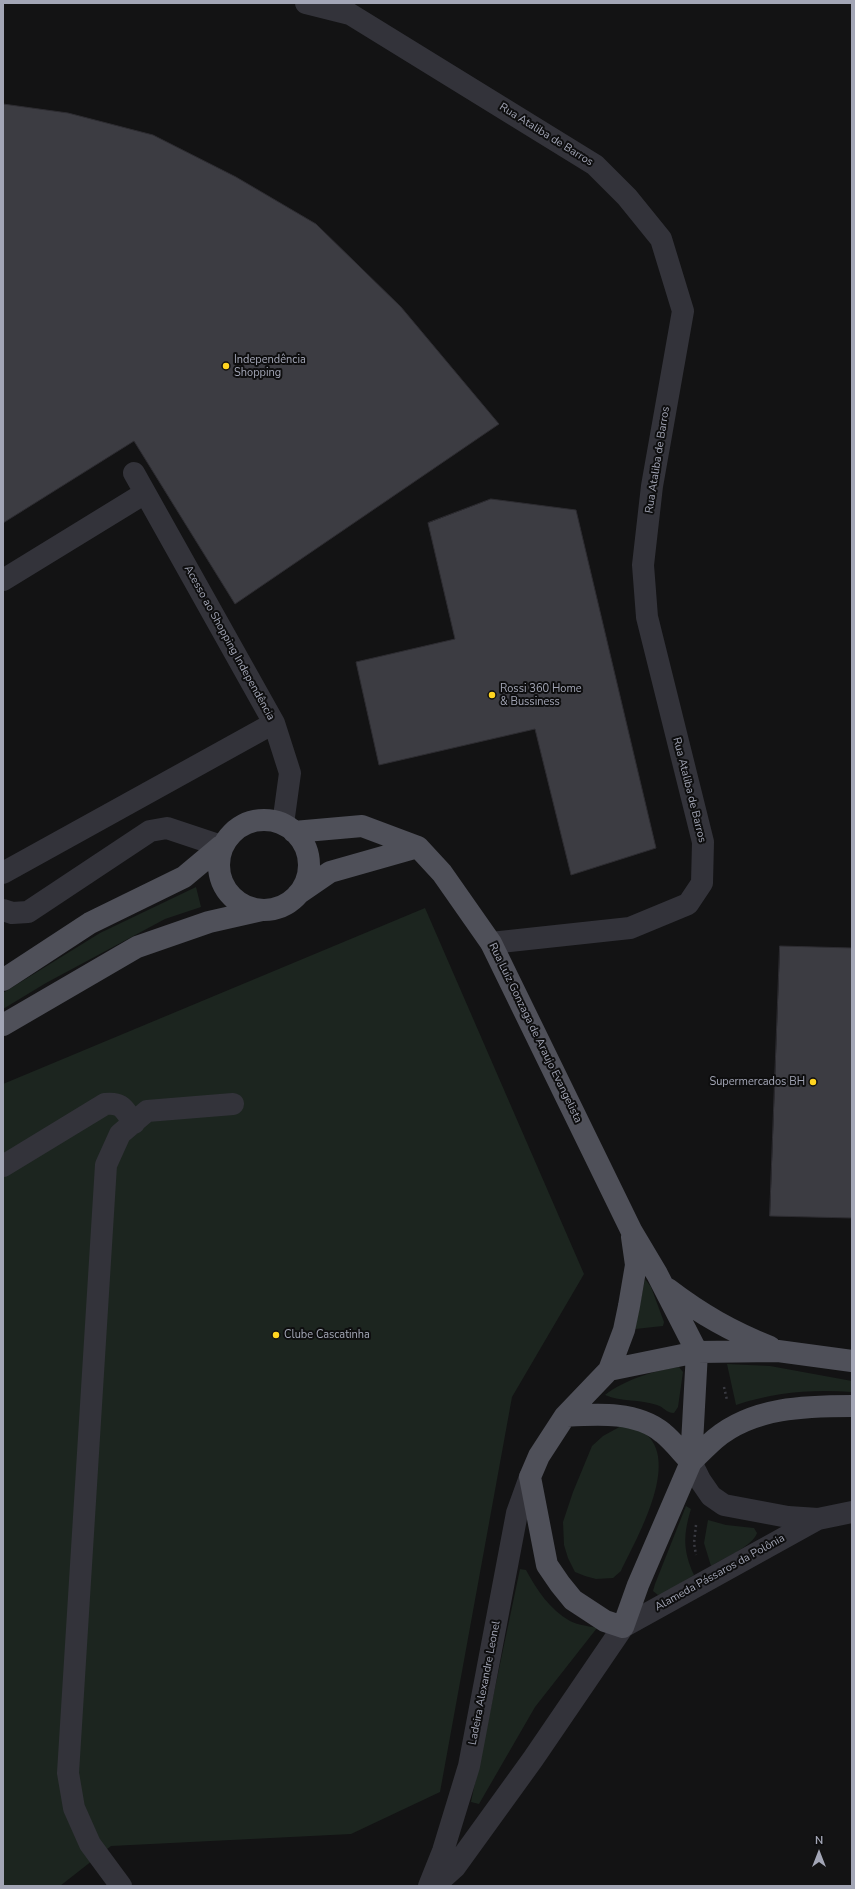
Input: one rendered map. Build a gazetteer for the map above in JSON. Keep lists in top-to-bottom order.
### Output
{
  "streets": {
    "main road": ["Rua Luiz Gonzaga de Araujo Evangelista", "Ladeira Alexandre Leonel"],
    "street": ["Rua Ataliba de Barros", "Acesso ao Shopping Independência", "Alameda Pássaros da Polônia"]
  },
  "crossings": [
    ["Rua Ataliba de Barros", "Rua Luiz Gonzaga de Araujo Evangelista"],
    ["Acesso ao Shopping Independência", "Rua Luiz Gonzaga de Araujo Evangelista"],
    ["Rua Luiz Gonzaga de Araujo Evangelista", "Ladeira Alexandre Leonel"]
  ],
  "places": [
    "Independência Shopping",
    "Rossi 360 Home & Bussiness",
    "Supermercados BH",
    "Clube Cascatinha"
  ],
  "north": "top"
}
